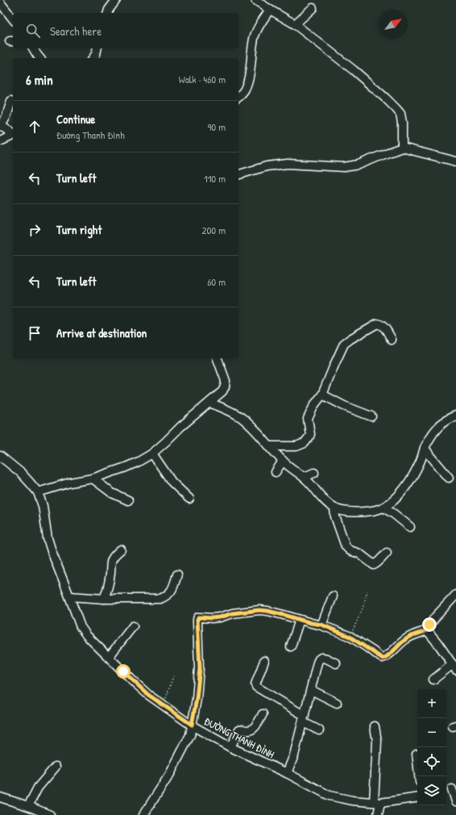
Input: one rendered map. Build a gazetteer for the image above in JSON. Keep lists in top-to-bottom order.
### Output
{
  "streets": {
    "street": ["ĐƯỜNG THANH ĐÌNH"]
  },
  "north": "top right",
  "page": {
    "search": "Search here",
    "heading": ["6 min", "Walk · 460 m"],
    "list": [
      ["Continue", "Đường Thanh Đình", "90 m"],
      ["Turn left", "110 m"],
      ["Turn right", "200 m"],
      ["Turn left", "60 m"],
      "Arrive at destination"
    ],
    "map_buttons": ["+", "−"]
  }
}
